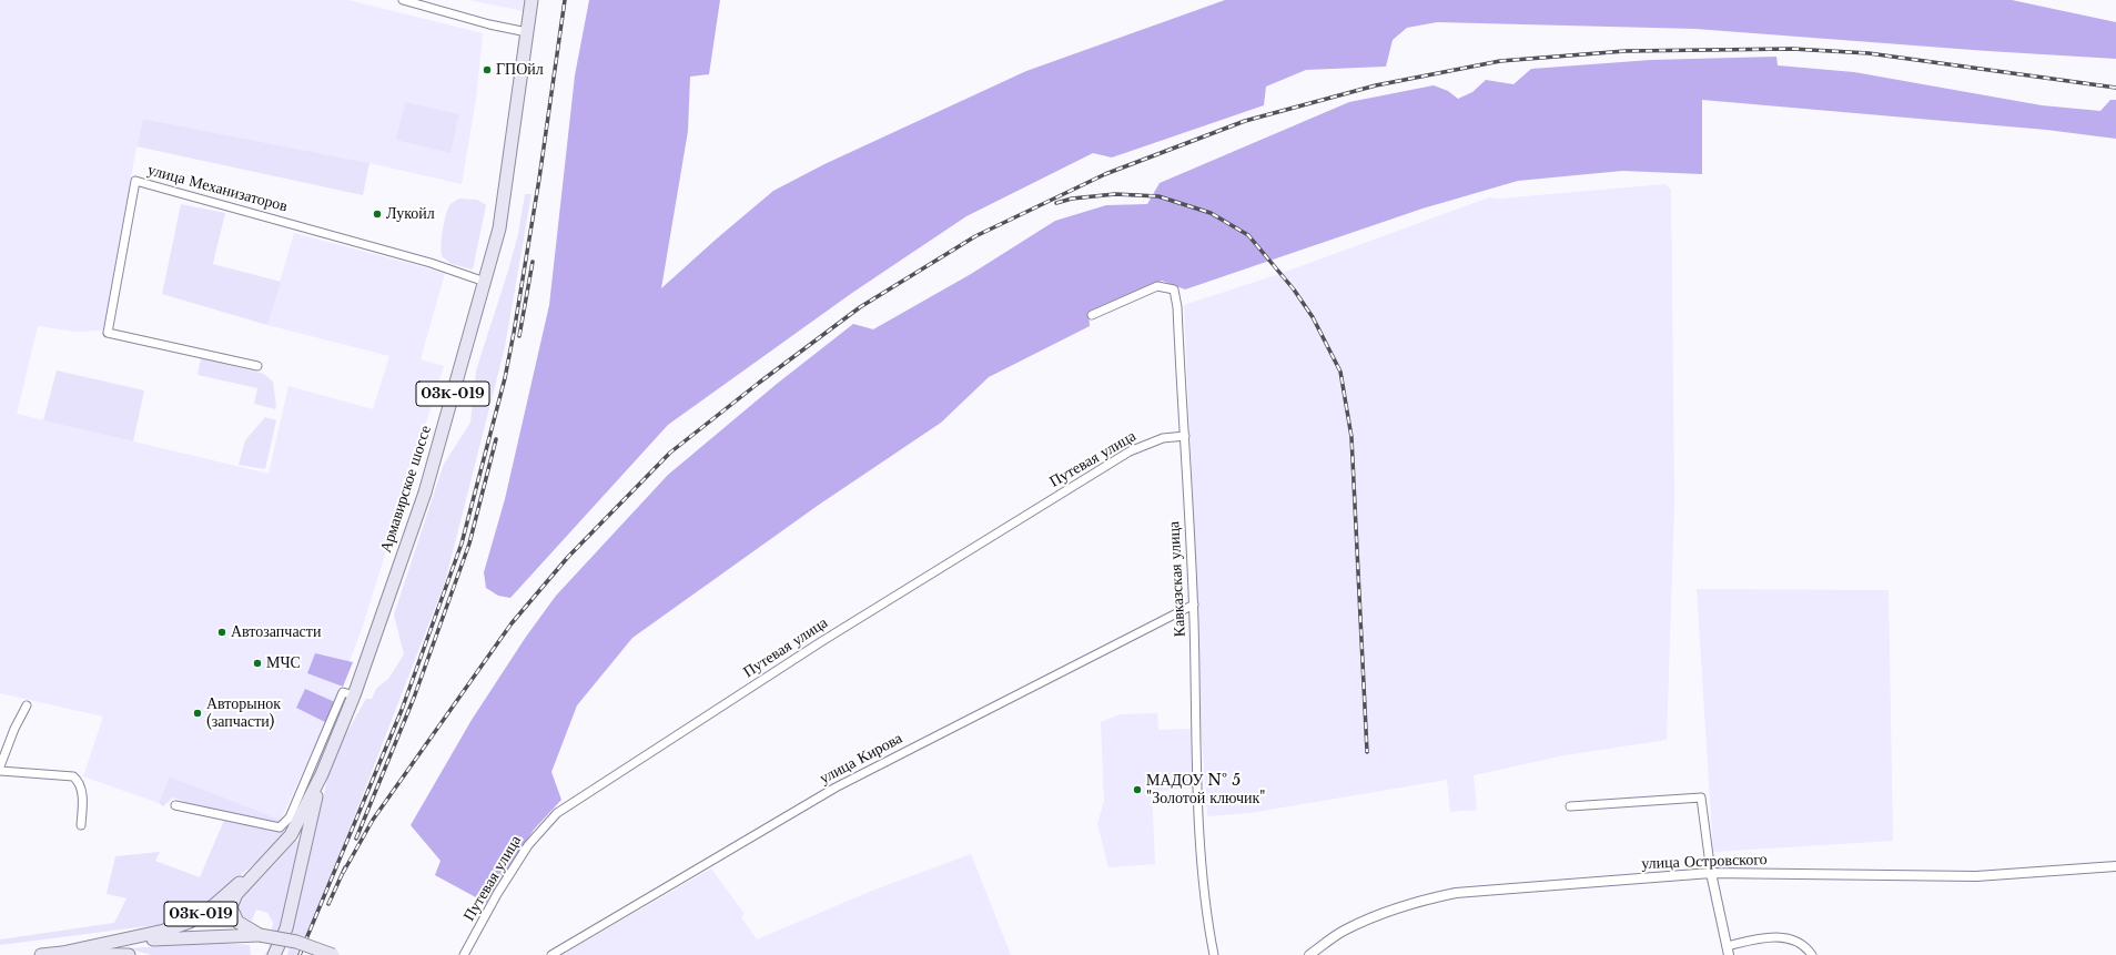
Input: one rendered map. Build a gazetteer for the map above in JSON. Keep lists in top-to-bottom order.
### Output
{
  "streets": {
    "main road": ["03К-019", "Армавирское шоссе"],
    "street": [
      "улица Механизаторов",
      "Путевая улица",
      "Кавказская улица",
      "улица Кирова",
      "улица Островского"
    ]
  },
  "crossings": [
    ["улица Механизаторов", "Армавирское шоссе"],
    ["03К-019", "Армавирское шоссе"],
    ["Путевая улица", "Кавказская улица"],
    ["Кавказская улица", "улица Кирова"]
  ],
  "places": [
    "ГПОйл",
    "Лукойл",
    "Автозапчасти",
    "МЧС",
    "Авторынок (запчасти)",
    "МАДОУ № 5 \"Золотой ключик\""
  ]
}
